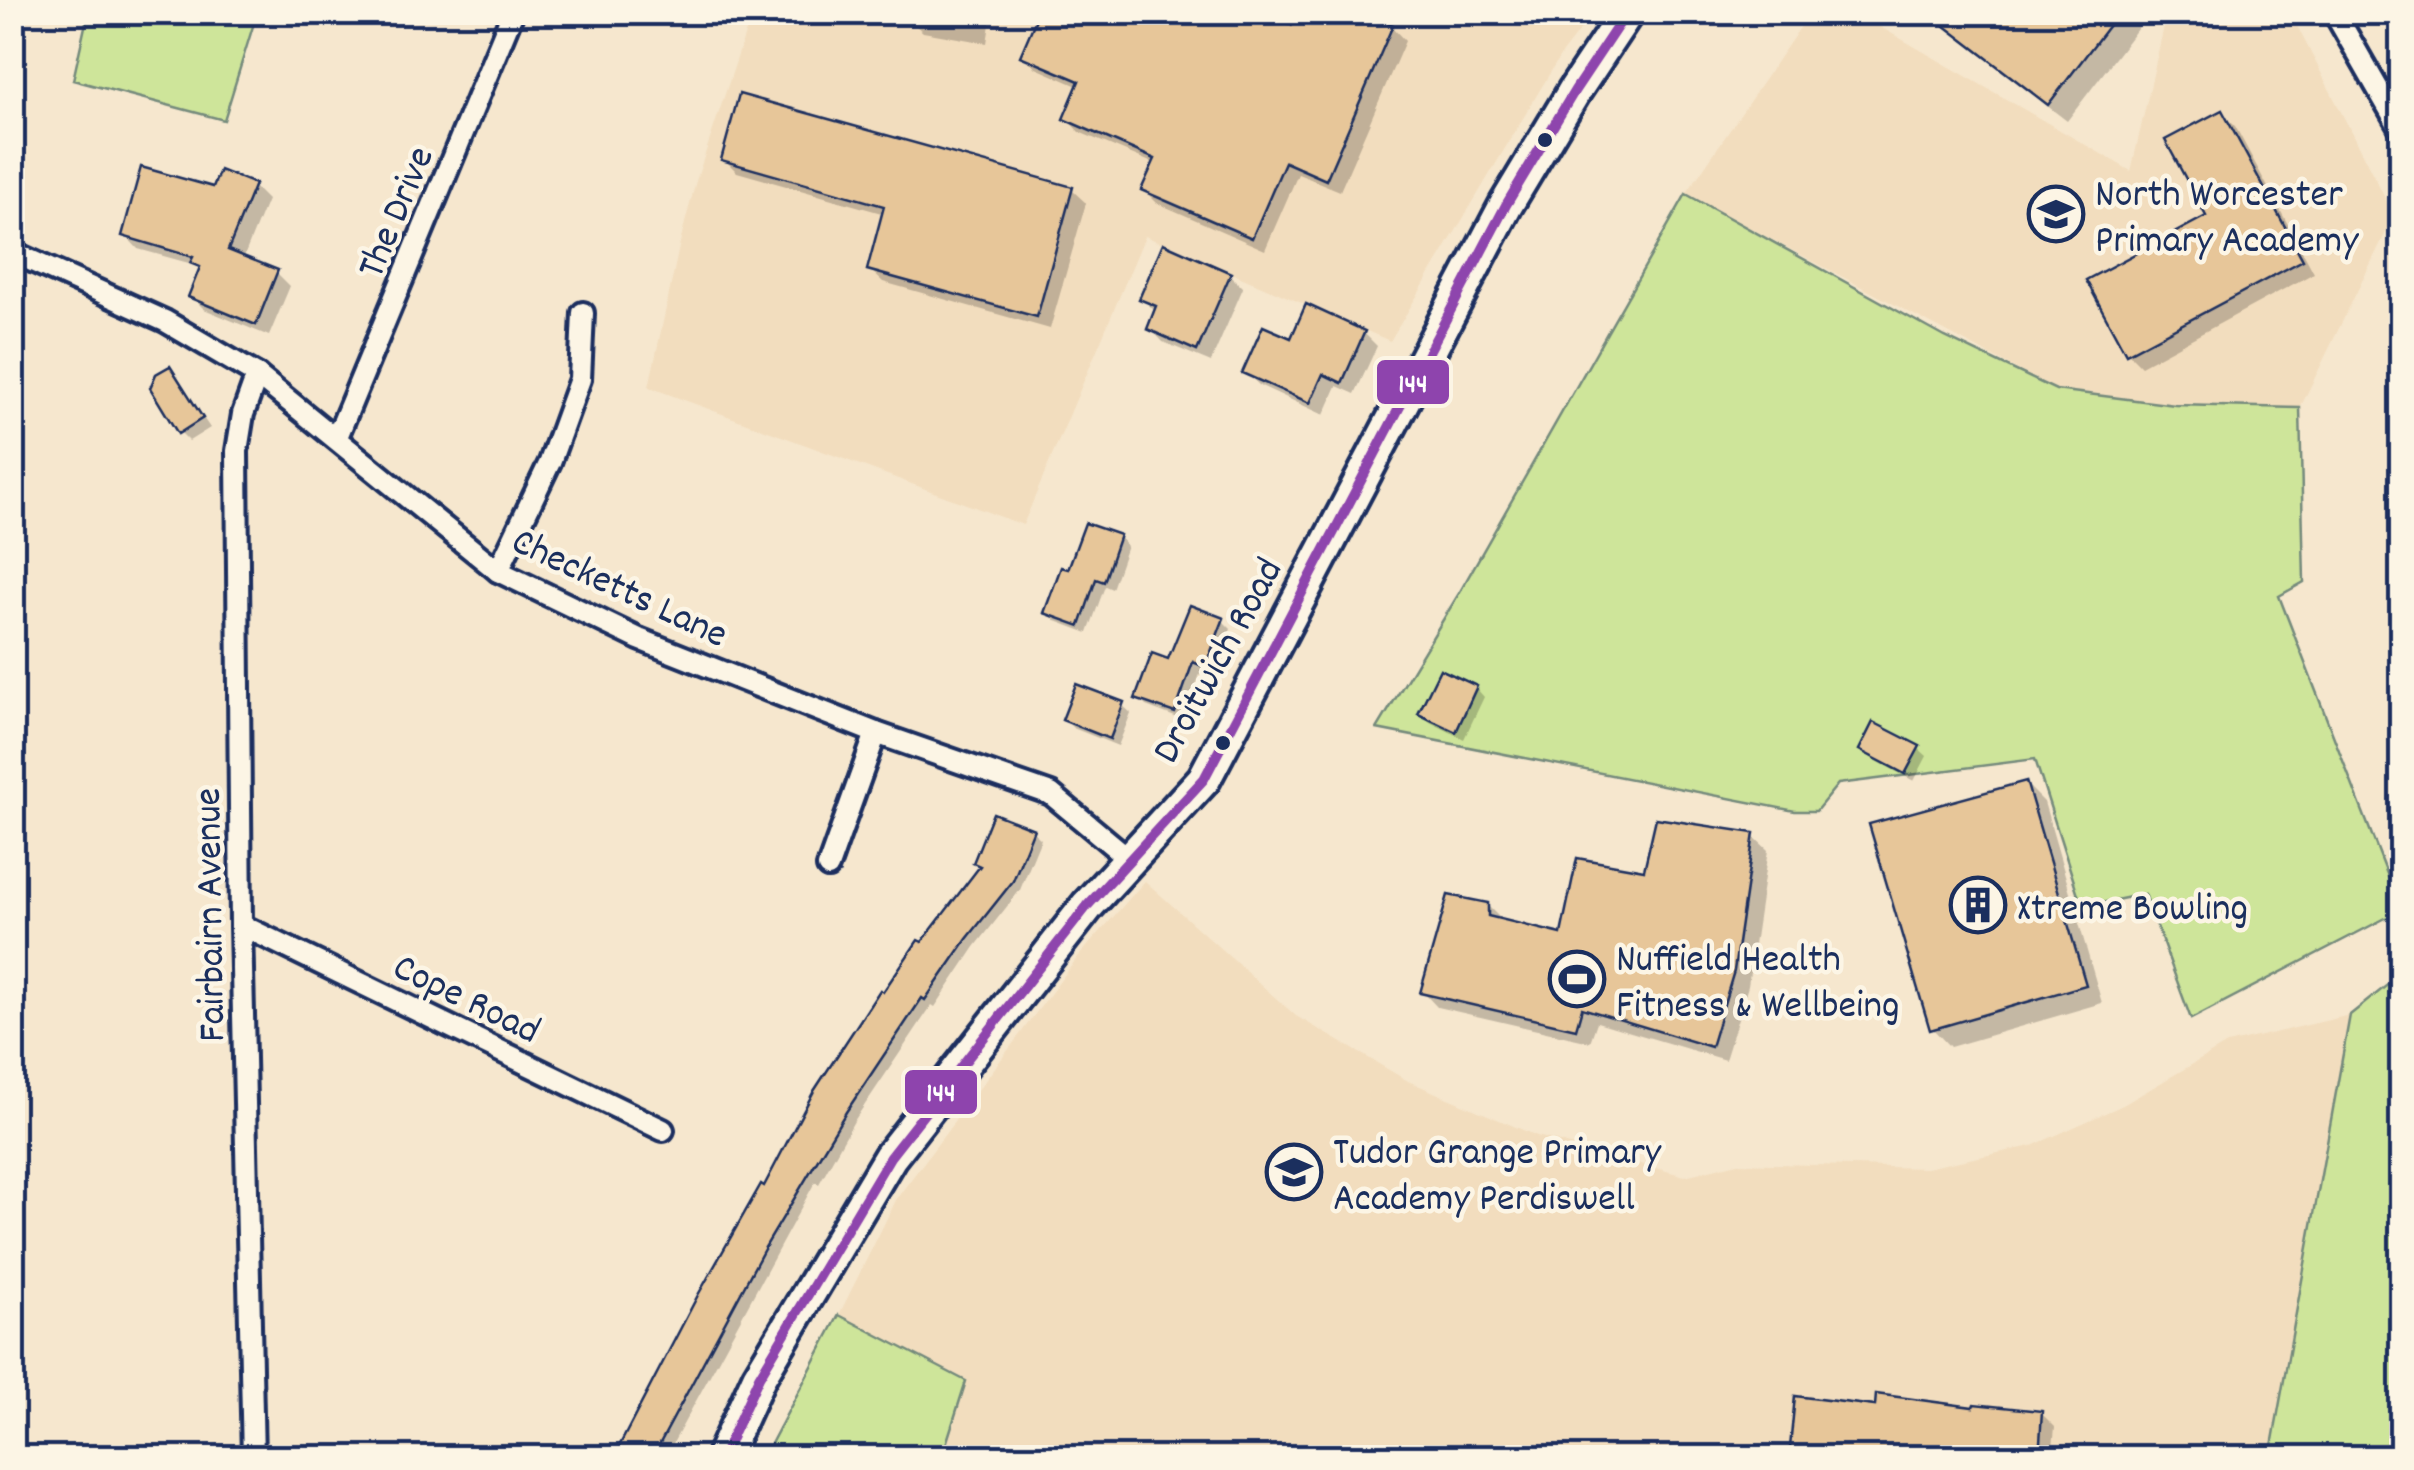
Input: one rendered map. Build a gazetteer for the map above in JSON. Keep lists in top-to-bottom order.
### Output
{
  "streets": {
    "main road": ["Droitwich Road"],
    "street": [
      "The Drive",
      "Checketts Lane",
      "Fairbairn Avenue",
      "Cope Road"
    ]
  },
  "crossings": [
    ["The Drive", "Checketts Lane"],
    ["Checketts Lane", "Droitwich Road"],
    ["Checketts Lane", "Fairbairn Avenue"],
    ["Fairbairn Avenue", "Cope Road"]
  ],
  "places": {
    "school or university": ["North Worcester Primary Academy", "Tudor Grange Primary Academy Perdiswell"],
    "building": ["Xtreme Bowling"],
    "sports": ["Nuffield Health Fitness & Wellbeing"]
  },
  "lines": ["transit line 144"]
}
